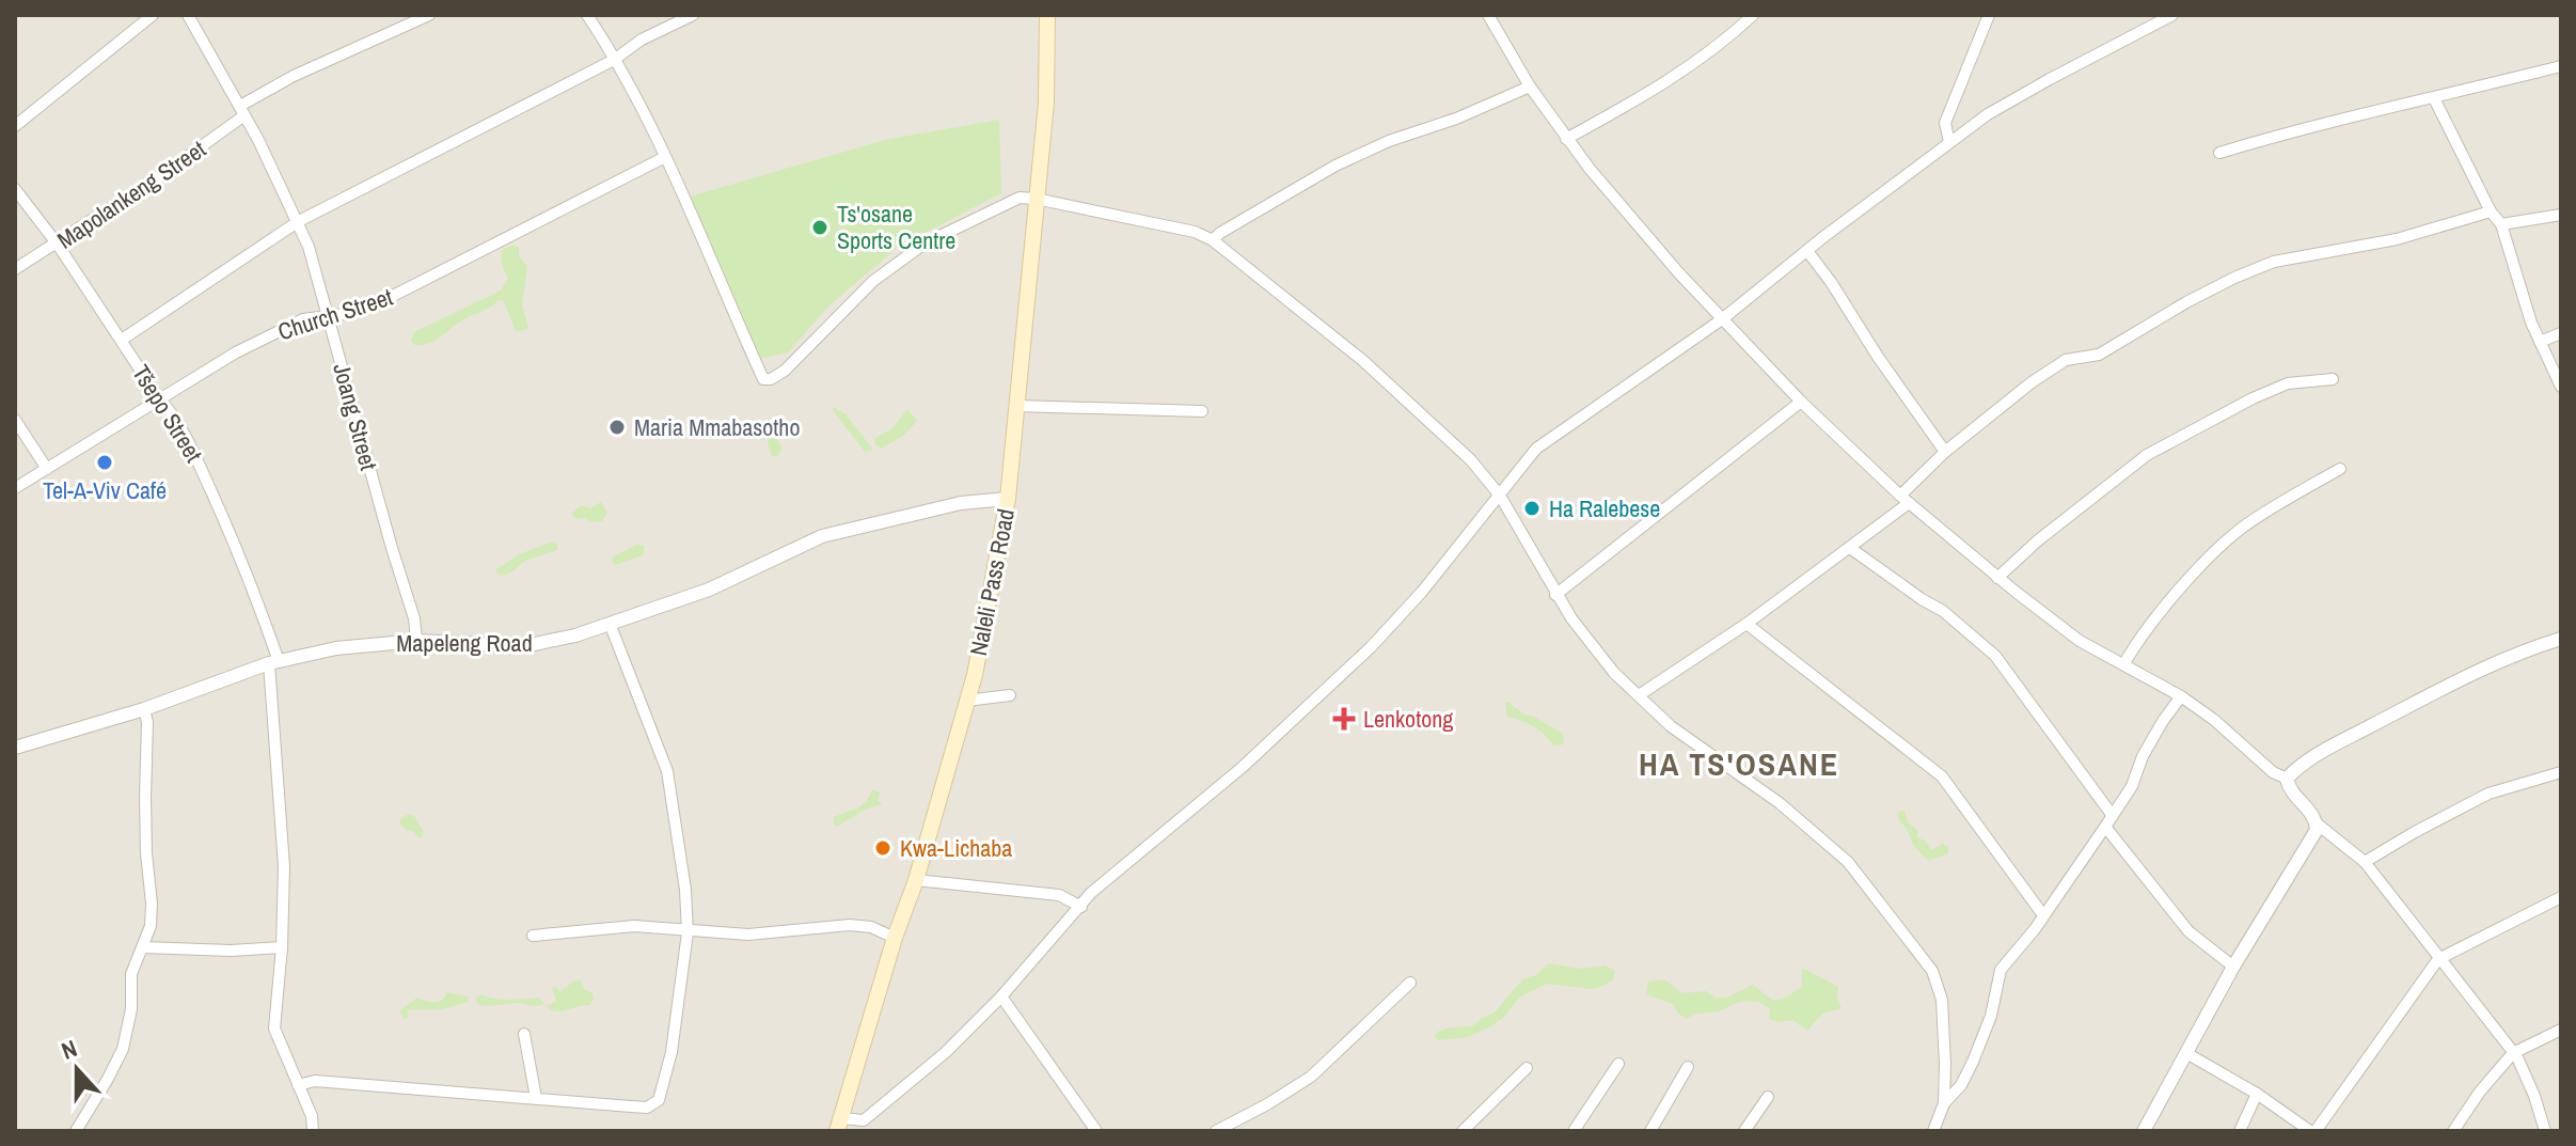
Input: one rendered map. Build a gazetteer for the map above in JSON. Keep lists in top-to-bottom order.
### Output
{
  "streets": {
    "main road": ["Naleli Pass Road"],
    "street": [
      "Mapolankeng Street",
      "Church Street",
      "Tšepo Street",
      "Joang Street",
      "Mapeleng Road"
    ]
  },
  "crossings": [
    ["Mapolankeng Street", "Tšepo Street"],
    ["Mapolankeng Street", "Joang Street"],
    ["Church Street", "Tšepo Street"],
    ["Church Street", "Joang Street"],
    ["Tšepo Street", "Mapeleng Road"],
    ["Joang Street", "Mapeleng Road"],
    ["Naleli Pass Road", "Mapeleng Road"]
  ],
  "districts": ["HA TS'OSANE"],
  "places": {
    "other": [
      "Ts'osane Sports Centre",
      "Maria Mmabasotho",
      "Tel-A-Viv Café",
      "Ha Ralebese",
      "Kwa-Lichaba"
    ],
    "health": ["Lenkotong"]
  },
  "north": "top"
}
